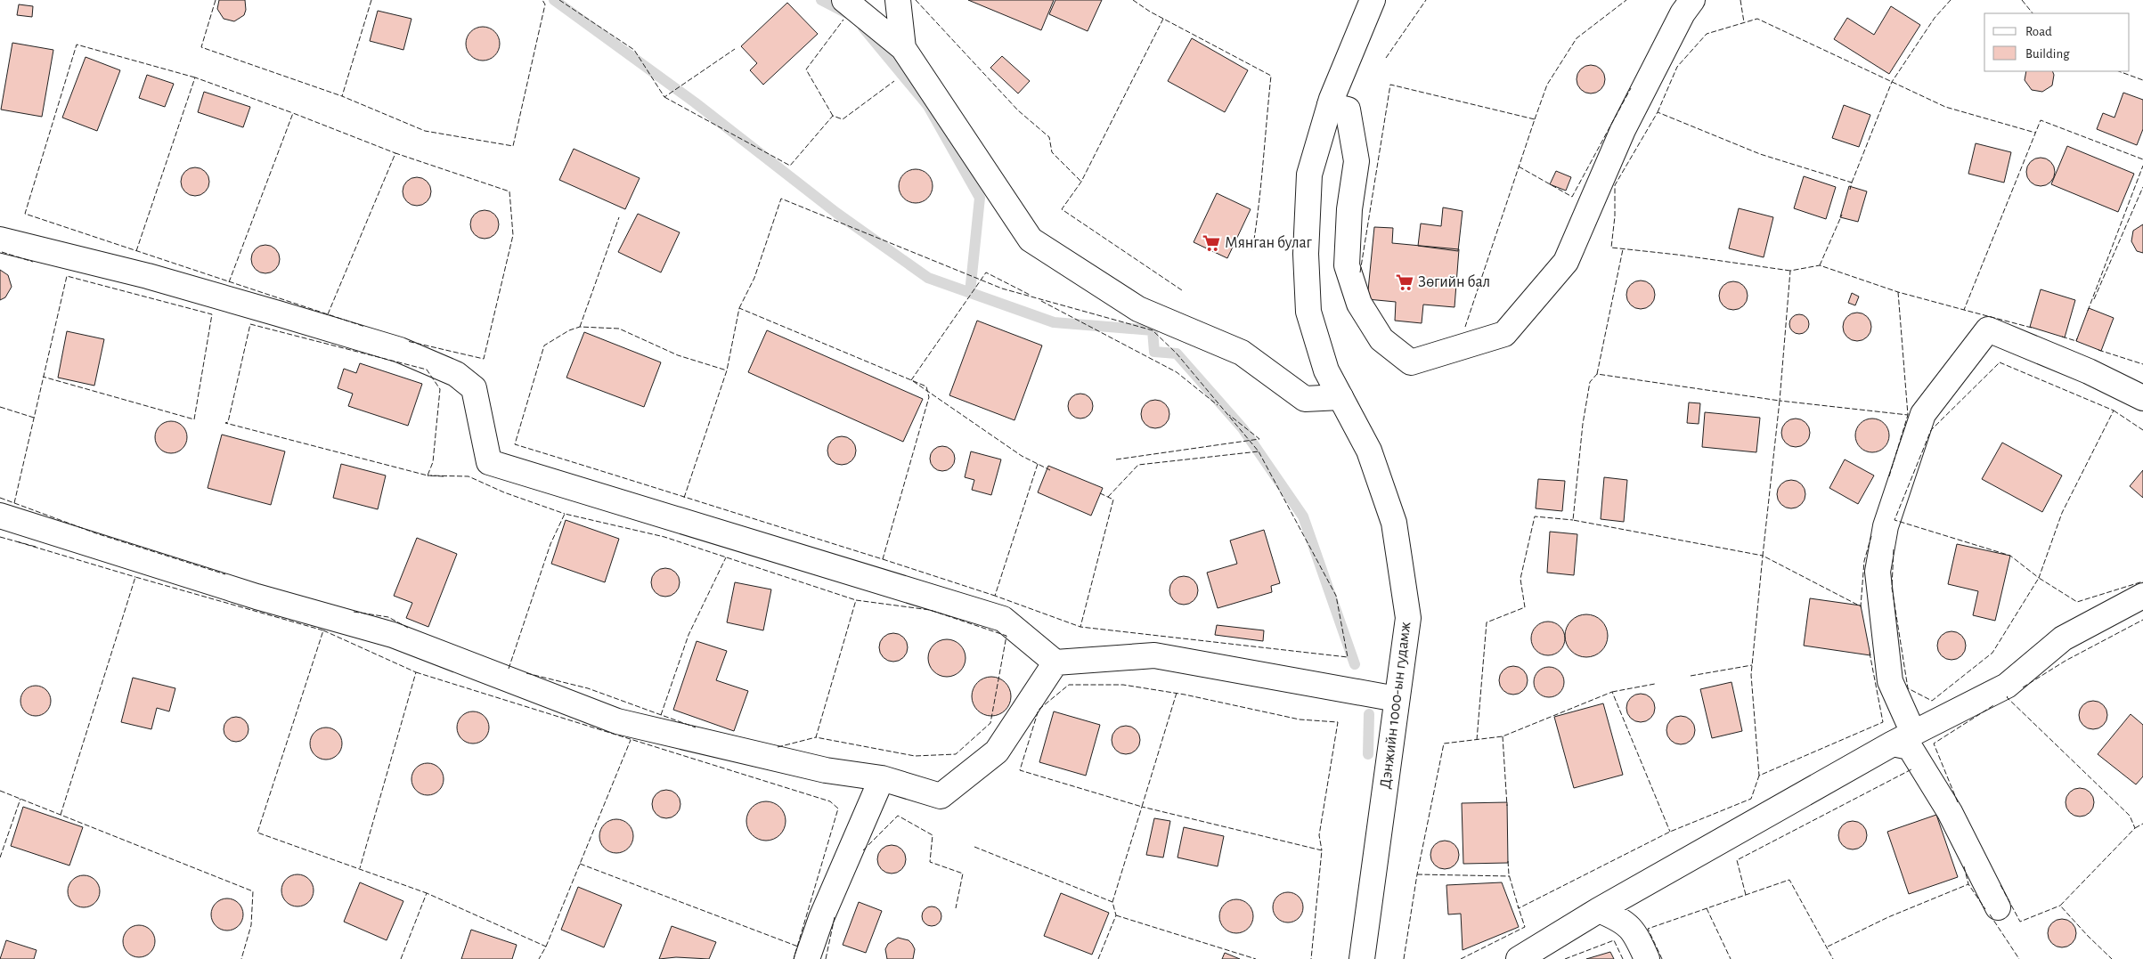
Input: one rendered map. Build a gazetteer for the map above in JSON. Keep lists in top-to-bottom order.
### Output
{
  "streets": {
    "street": ["Дэнжийн 1000-ын гудамж"]
  },
  "places": {
    "supermarket": ["Мянган булаг", "Зөгийн бал"]
  },
  "legend": ["Road", "Building"]
}
